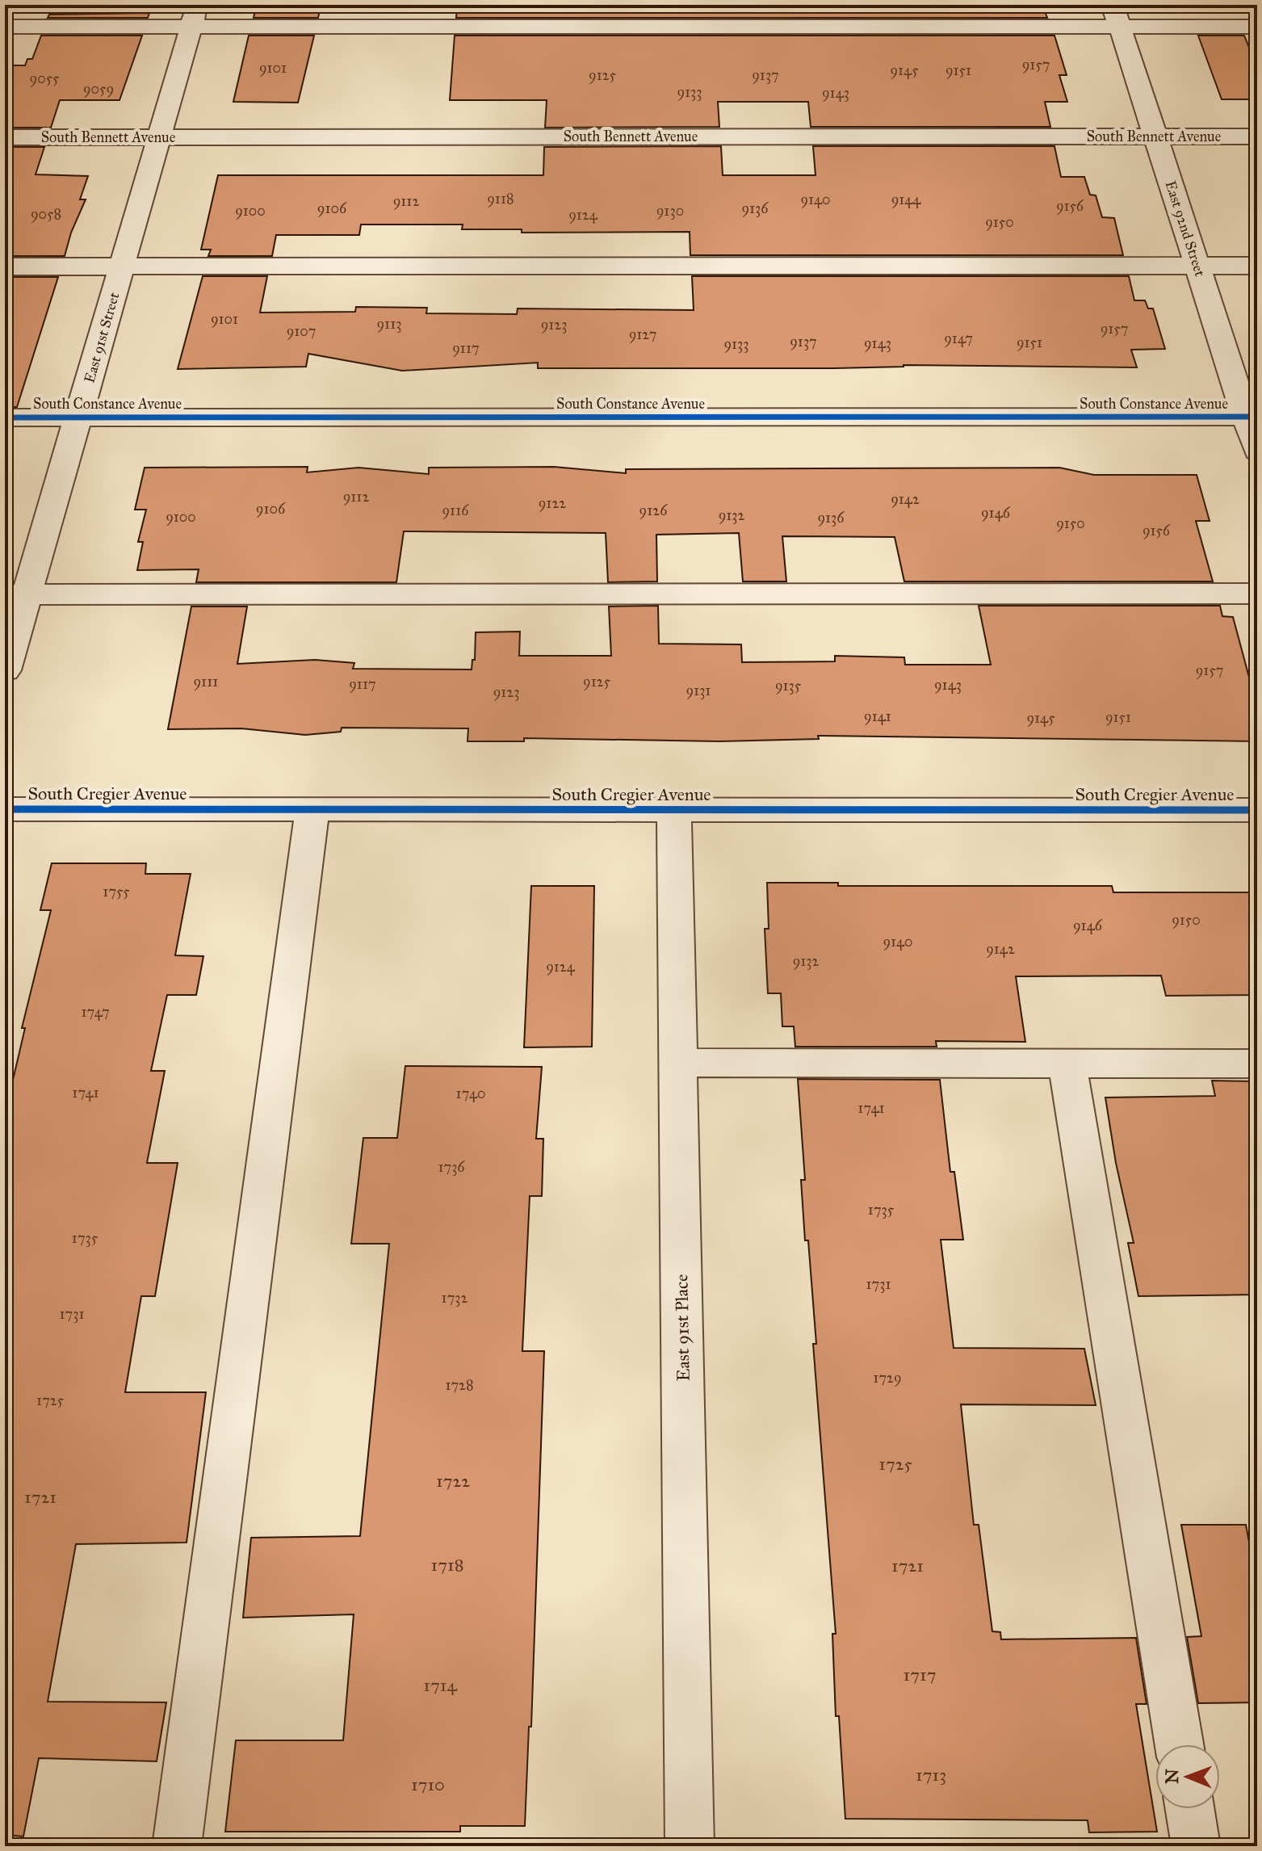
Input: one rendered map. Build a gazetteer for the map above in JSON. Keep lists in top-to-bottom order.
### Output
{
  "streets": {
    "street": [
      "South Bennett Avenue",
      "East 92nd Street",
      "East 91st Street",
      "South Constance Avenue",
      "South Cregier Avenue",
      "East 91st Place"
    ]
  },
  "crossings": [
    ["South Bennett Avenue", "East 92nd Street"],
    ["South Bennett Avenue", "East 91st Street"],
    ["East 92nd Street", "South Constance Avenue"],
    ["East 91st Street", "South Constance Avenue"],
    ["South Cregier Avenue", "East 91st Place"]
  ],
  "house_numbers": [
    "9157",
    "9101",
    "9145",
    "9151",
    "9125",
    "9137",
    "9055",
    "9059",
    "9133",
    "9143",
    "9118",
    "9140",
    "9144",
    "9112",
    "9156",
    "9106",
    "9136",
    "9100",
    "9130",
    "9058",
    "9124",
    "9150",
    "9101",
    "9113",
    "9123",
    "9157",
    "9107",
    "9127",
    "9147",
    "9137",
    "9151",
    "9143",
    "9133",
    "9117",
    "9112",
    "9142",
    "9122",
    "9106",
    "9116",
    "9126",
    "9146",
    "9132",
    "9100",
    "9136",
    "9150",
    "9156",
    "9157",
    "9111",
    "9125",
    "9117",
    "9143",
    "9135",
    "9131",
    "9123",
    "9141",
    "9151",
    "9145",
    "1755",
    "9150",
    "9146",
    "9140",
    "9142",
    "9132",
    "9124",
    "1747",
    "1741",
    "1740",
    "1741",
    "1736",
    "1735",
    "1735",
    "1731",
    "1732",
    "1731",
    "1729",
    "1728",
    "1725",
    "1725",
    "1722",
    "1721",
    "1718",
    "1721",
    "1717",
    "1714",
    "1713",
    "1710"
  ],
  "north": "left"
}
